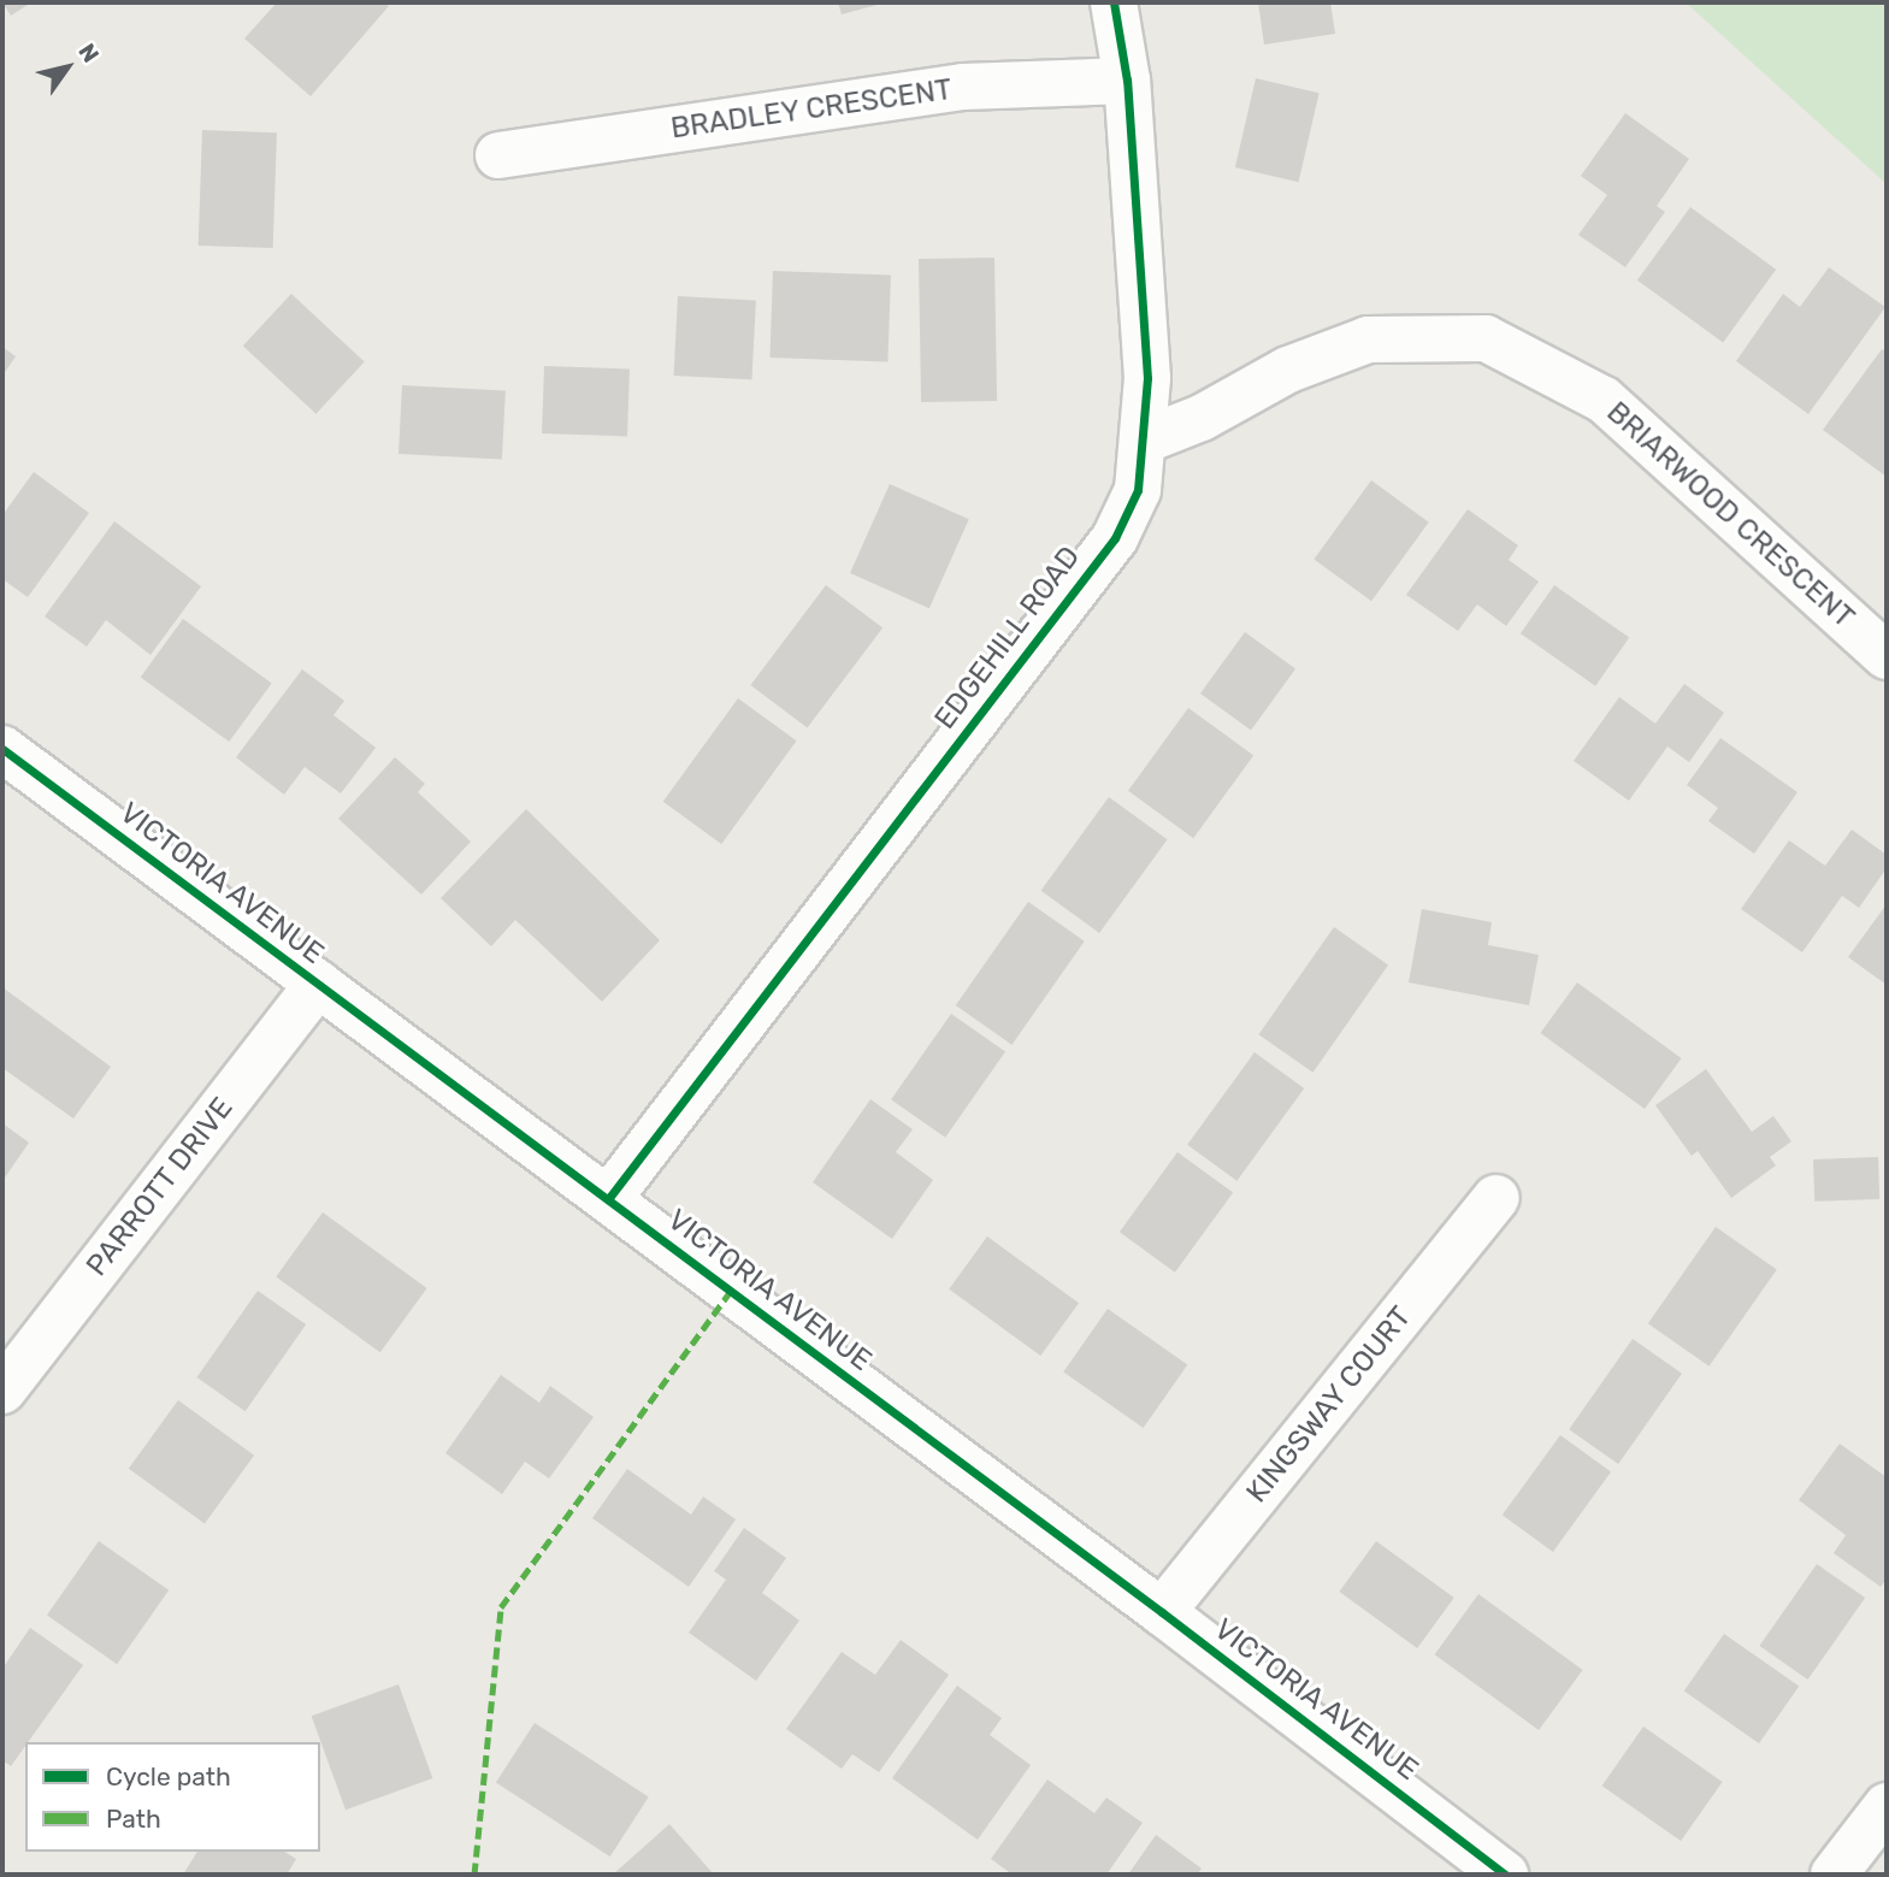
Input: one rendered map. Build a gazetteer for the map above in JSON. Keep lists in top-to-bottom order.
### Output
{
  "streets": {
    "street": [
      "BRADLEY CRESCENT",
      "BRIARWOOD CRESCENT",
      "EDGEHILL ROAD",
      "VICTORIA AVENUE",
      "PARROTT DRIVE",
      "KINGSWAY COURT"
    ]
  },
  "crossings": [
    ["BRADLEY CRESCENT", "EDGEHILL ROAD"],
    ["BRIARWOOD CRESCENT", "EDGEHILL ROAD"],
    ["EDGEHILL ROAD", "VICTORIA AVENUE"],
    ["VICTORIA AVENUE", "PARROTT DRIVE"],
    ["VICTORIA AVENUE", "KINGSWAY COURT"]
  ],
  "legend": ["Cycle path", "Path"],
  "north": "top right"
}
